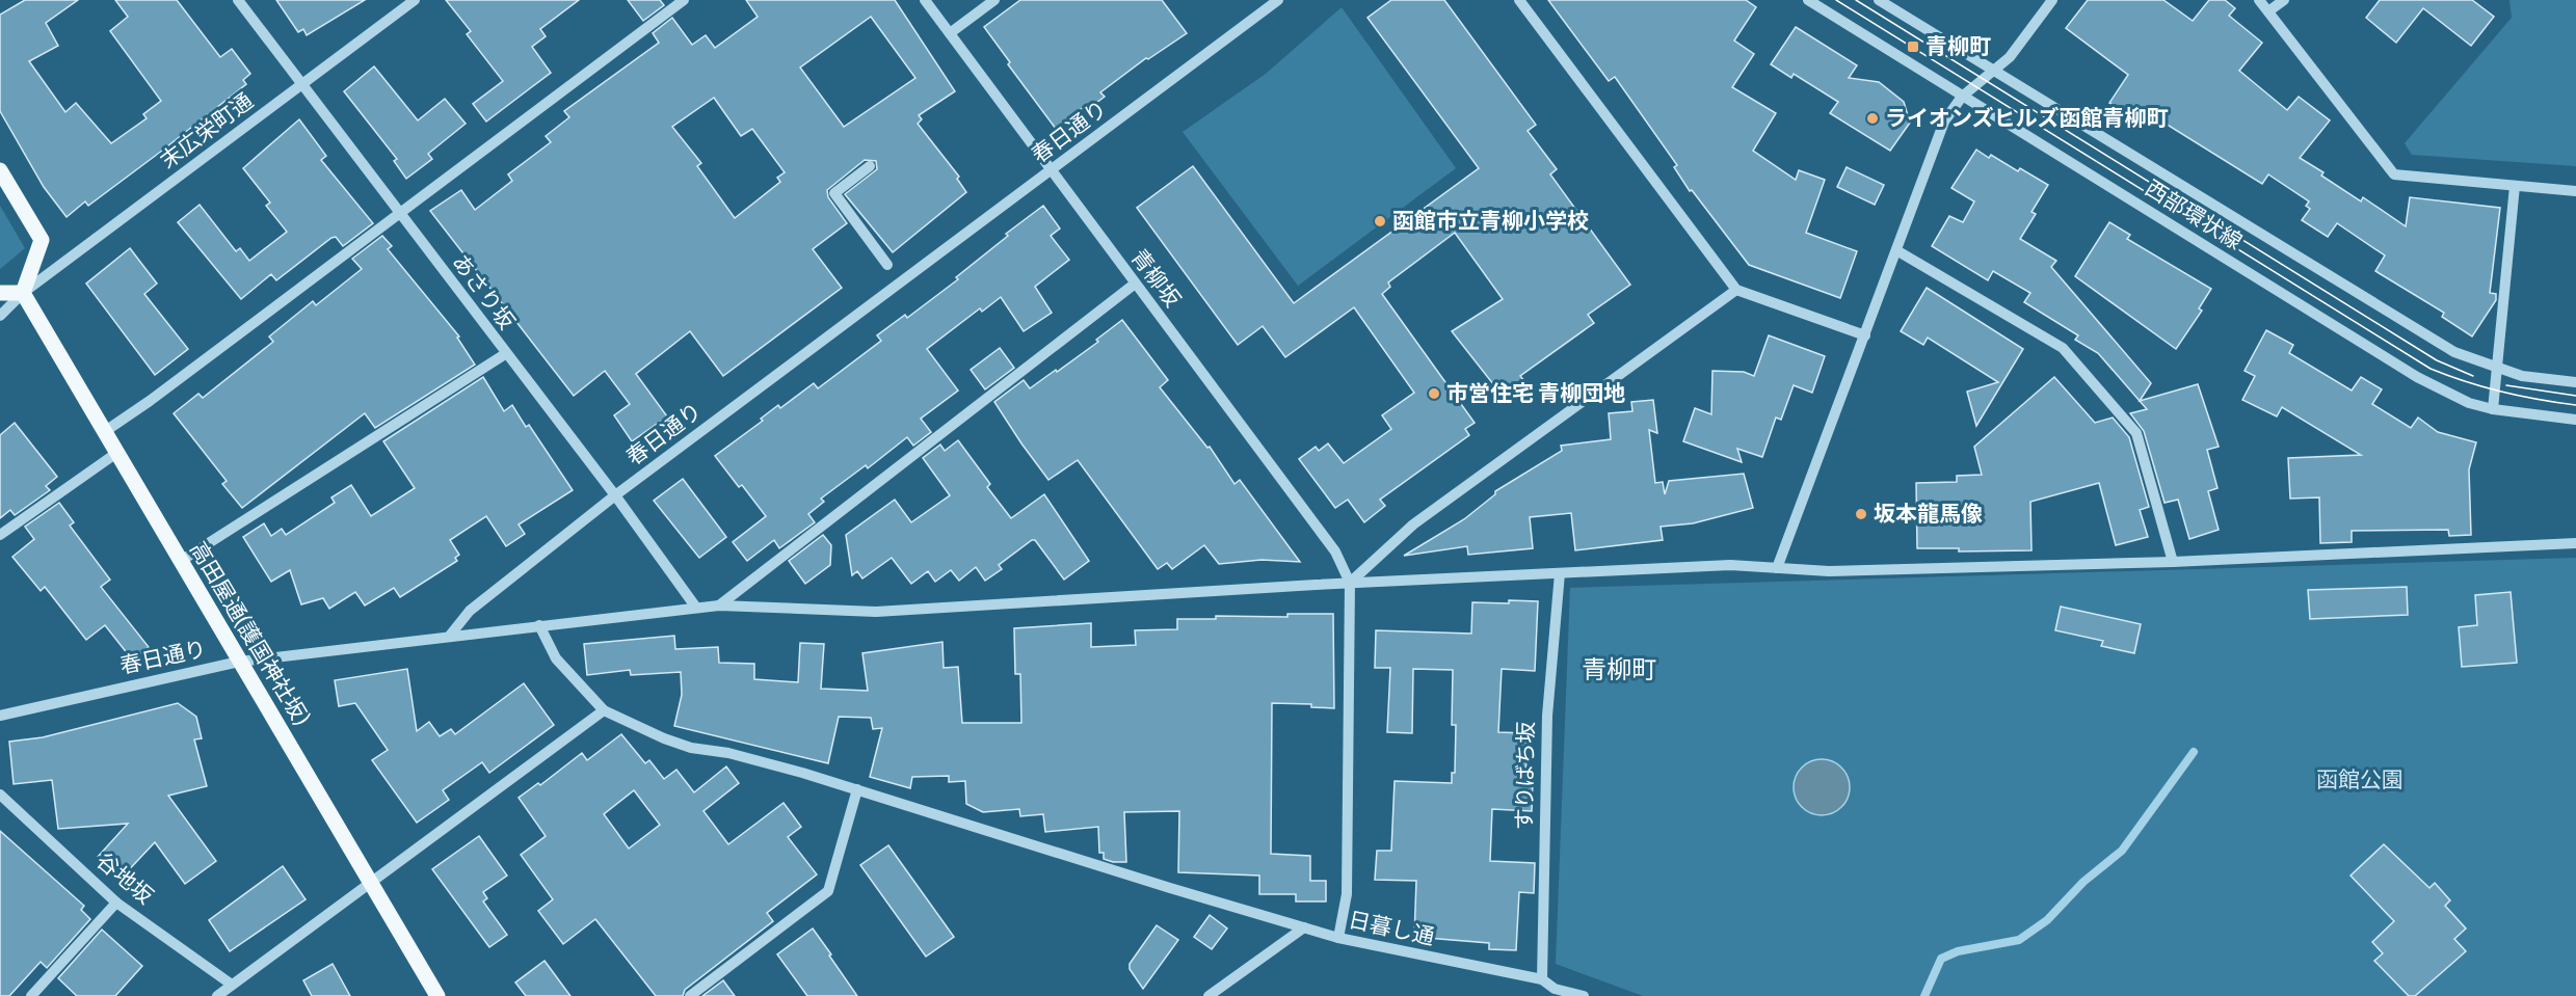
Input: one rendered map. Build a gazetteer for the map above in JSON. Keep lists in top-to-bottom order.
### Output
{
  "streets": {
    "main road": ["高田屋通(護国神社坂)"],
    "street": [
      "末広栄町通",
      "春日通り",
      "西部環状線",
      "青柳坂",
      "あさり坂",
      "すりばち坂",
      "谷地坂",
      "日暮し通"
    ]
  },
  "crossings": [
    ["末広栄町通", "あさり坂"],
    ["末広栄町通", "高田屋通(護国神社坂)"],
    ["春日通り", "青柳坂"],
    ["春日通り", "あさり坂"],
    ["春日通り", "高田屋通(護国神社坂)"],
    ["すりばち坂", "日暮し通"]
  ],
  "districts": ["青柳町"],
  "parks": ["函館公園"],
  "places": {
    "transit": ["青柳町"],
    "other": [
      "ライオンズヒルズ函館青柳町",
      "函館市立青柳小学校",
      "市営住宅 青柳団地",
      "坂本龍馬像"
    ]
  }
}
